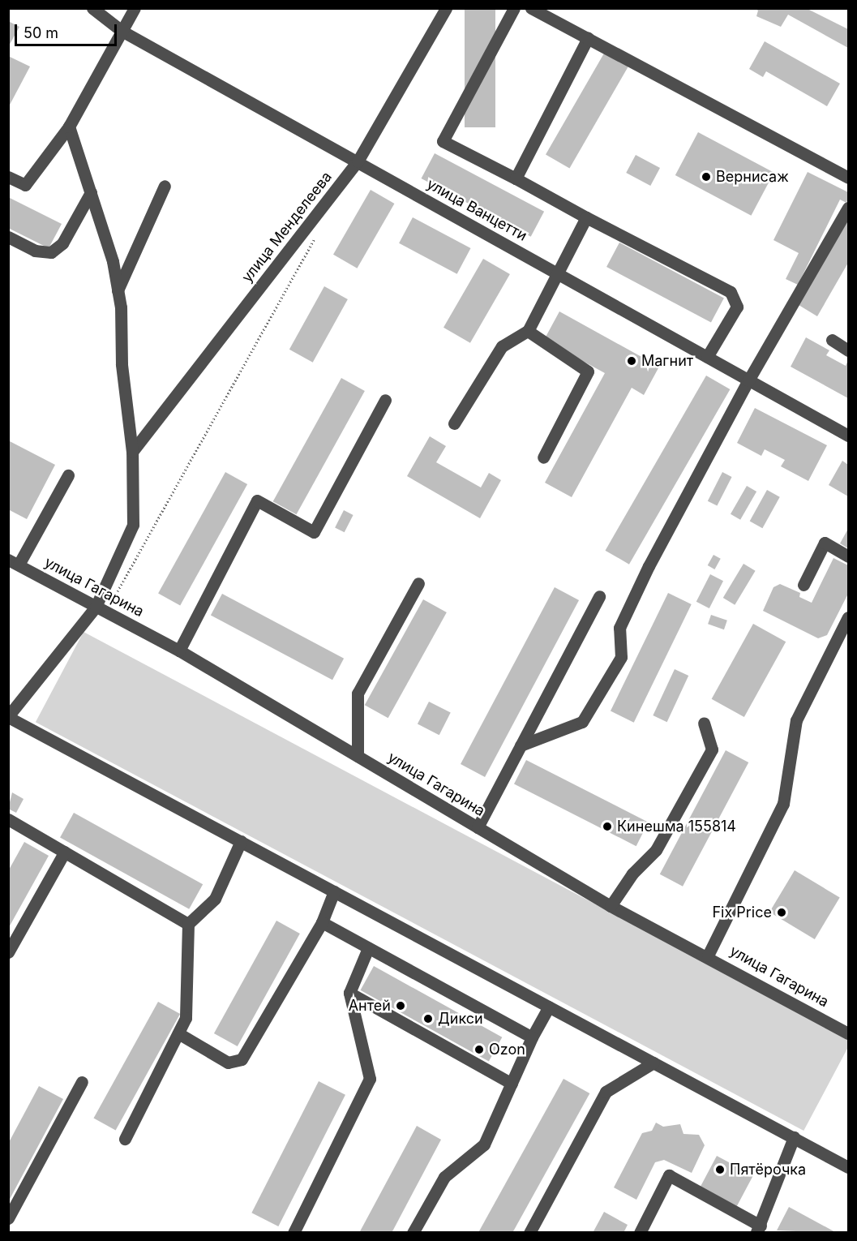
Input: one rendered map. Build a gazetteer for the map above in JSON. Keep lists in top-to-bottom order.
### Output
{
  "streets": {
    "street": ["улица Ванцетти", "улица Менделеева", "улица Гагарина"]
  },
  "crossings": [
    ["улица Ванцетти", "улица Менделеева"]
  ],
  "places": [
    "Вернисаж",
    "Магнит",
    "Кинешма 155814",
    "Fix Price",
    "Антей",
    "Дикси",
    "Ozon",
    "Пятёрочка"
  ],
  "scale_bar": "50 m"
}
